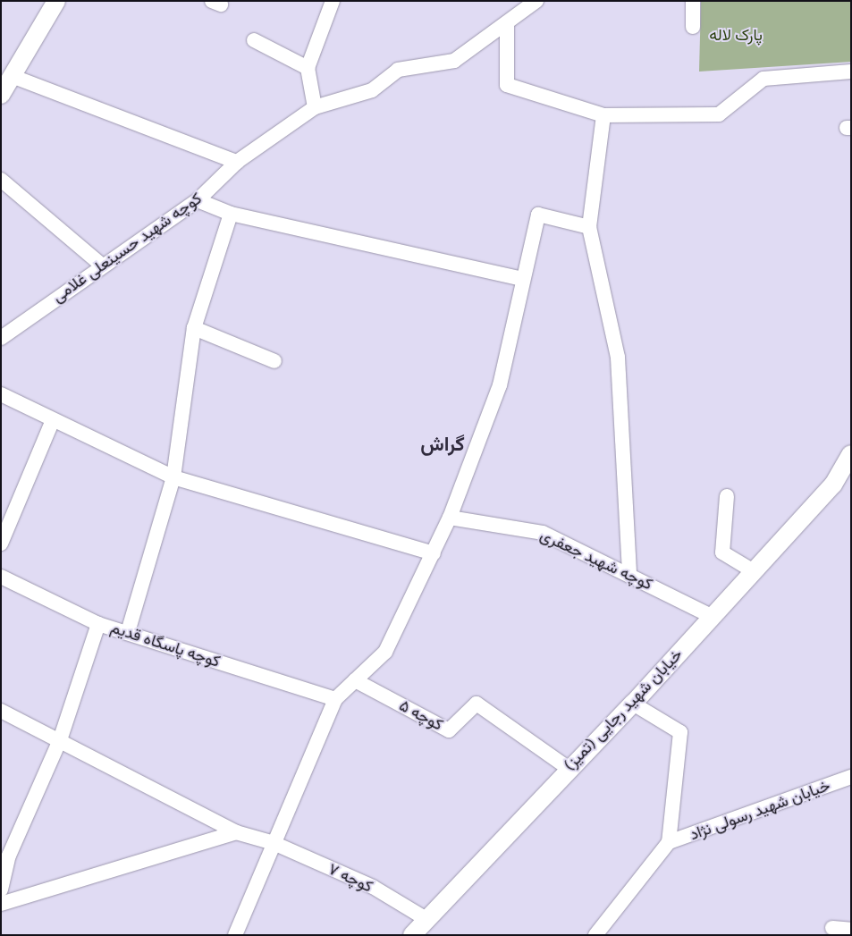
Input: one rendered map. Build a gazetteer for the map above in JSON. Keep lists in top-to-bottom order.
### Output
{
  "streets": {
    "street": [
      "کوچه شهید حسینعلی غلامی",
      "کوچه شهید جعفری",
      "کوچه پاسگاه قدیم",
      "خیابان شهید رجایی (تمیز)",
      "کوچه ۵",
      "خیابان شهید رسولی نژاد",
      "کوچه ۷"
    ]
  },
  "crossings": [
    ["کوچه شهید جعفری", "خیابان شهید رجایی (تمیز)"],
    ["خیابان شهید رجایی (تمیز)", "کوچه ۵"],
    ["خیابان شهید رجایی (تمیز)", "خیابان شهید رسولی نژاد"],
    ["خیابان شهید رجایی (تمیز)", "کوچه ۷"]
  ],
  "districts": ["گراش"],
  "parks": ["پارک لاله"]
}
